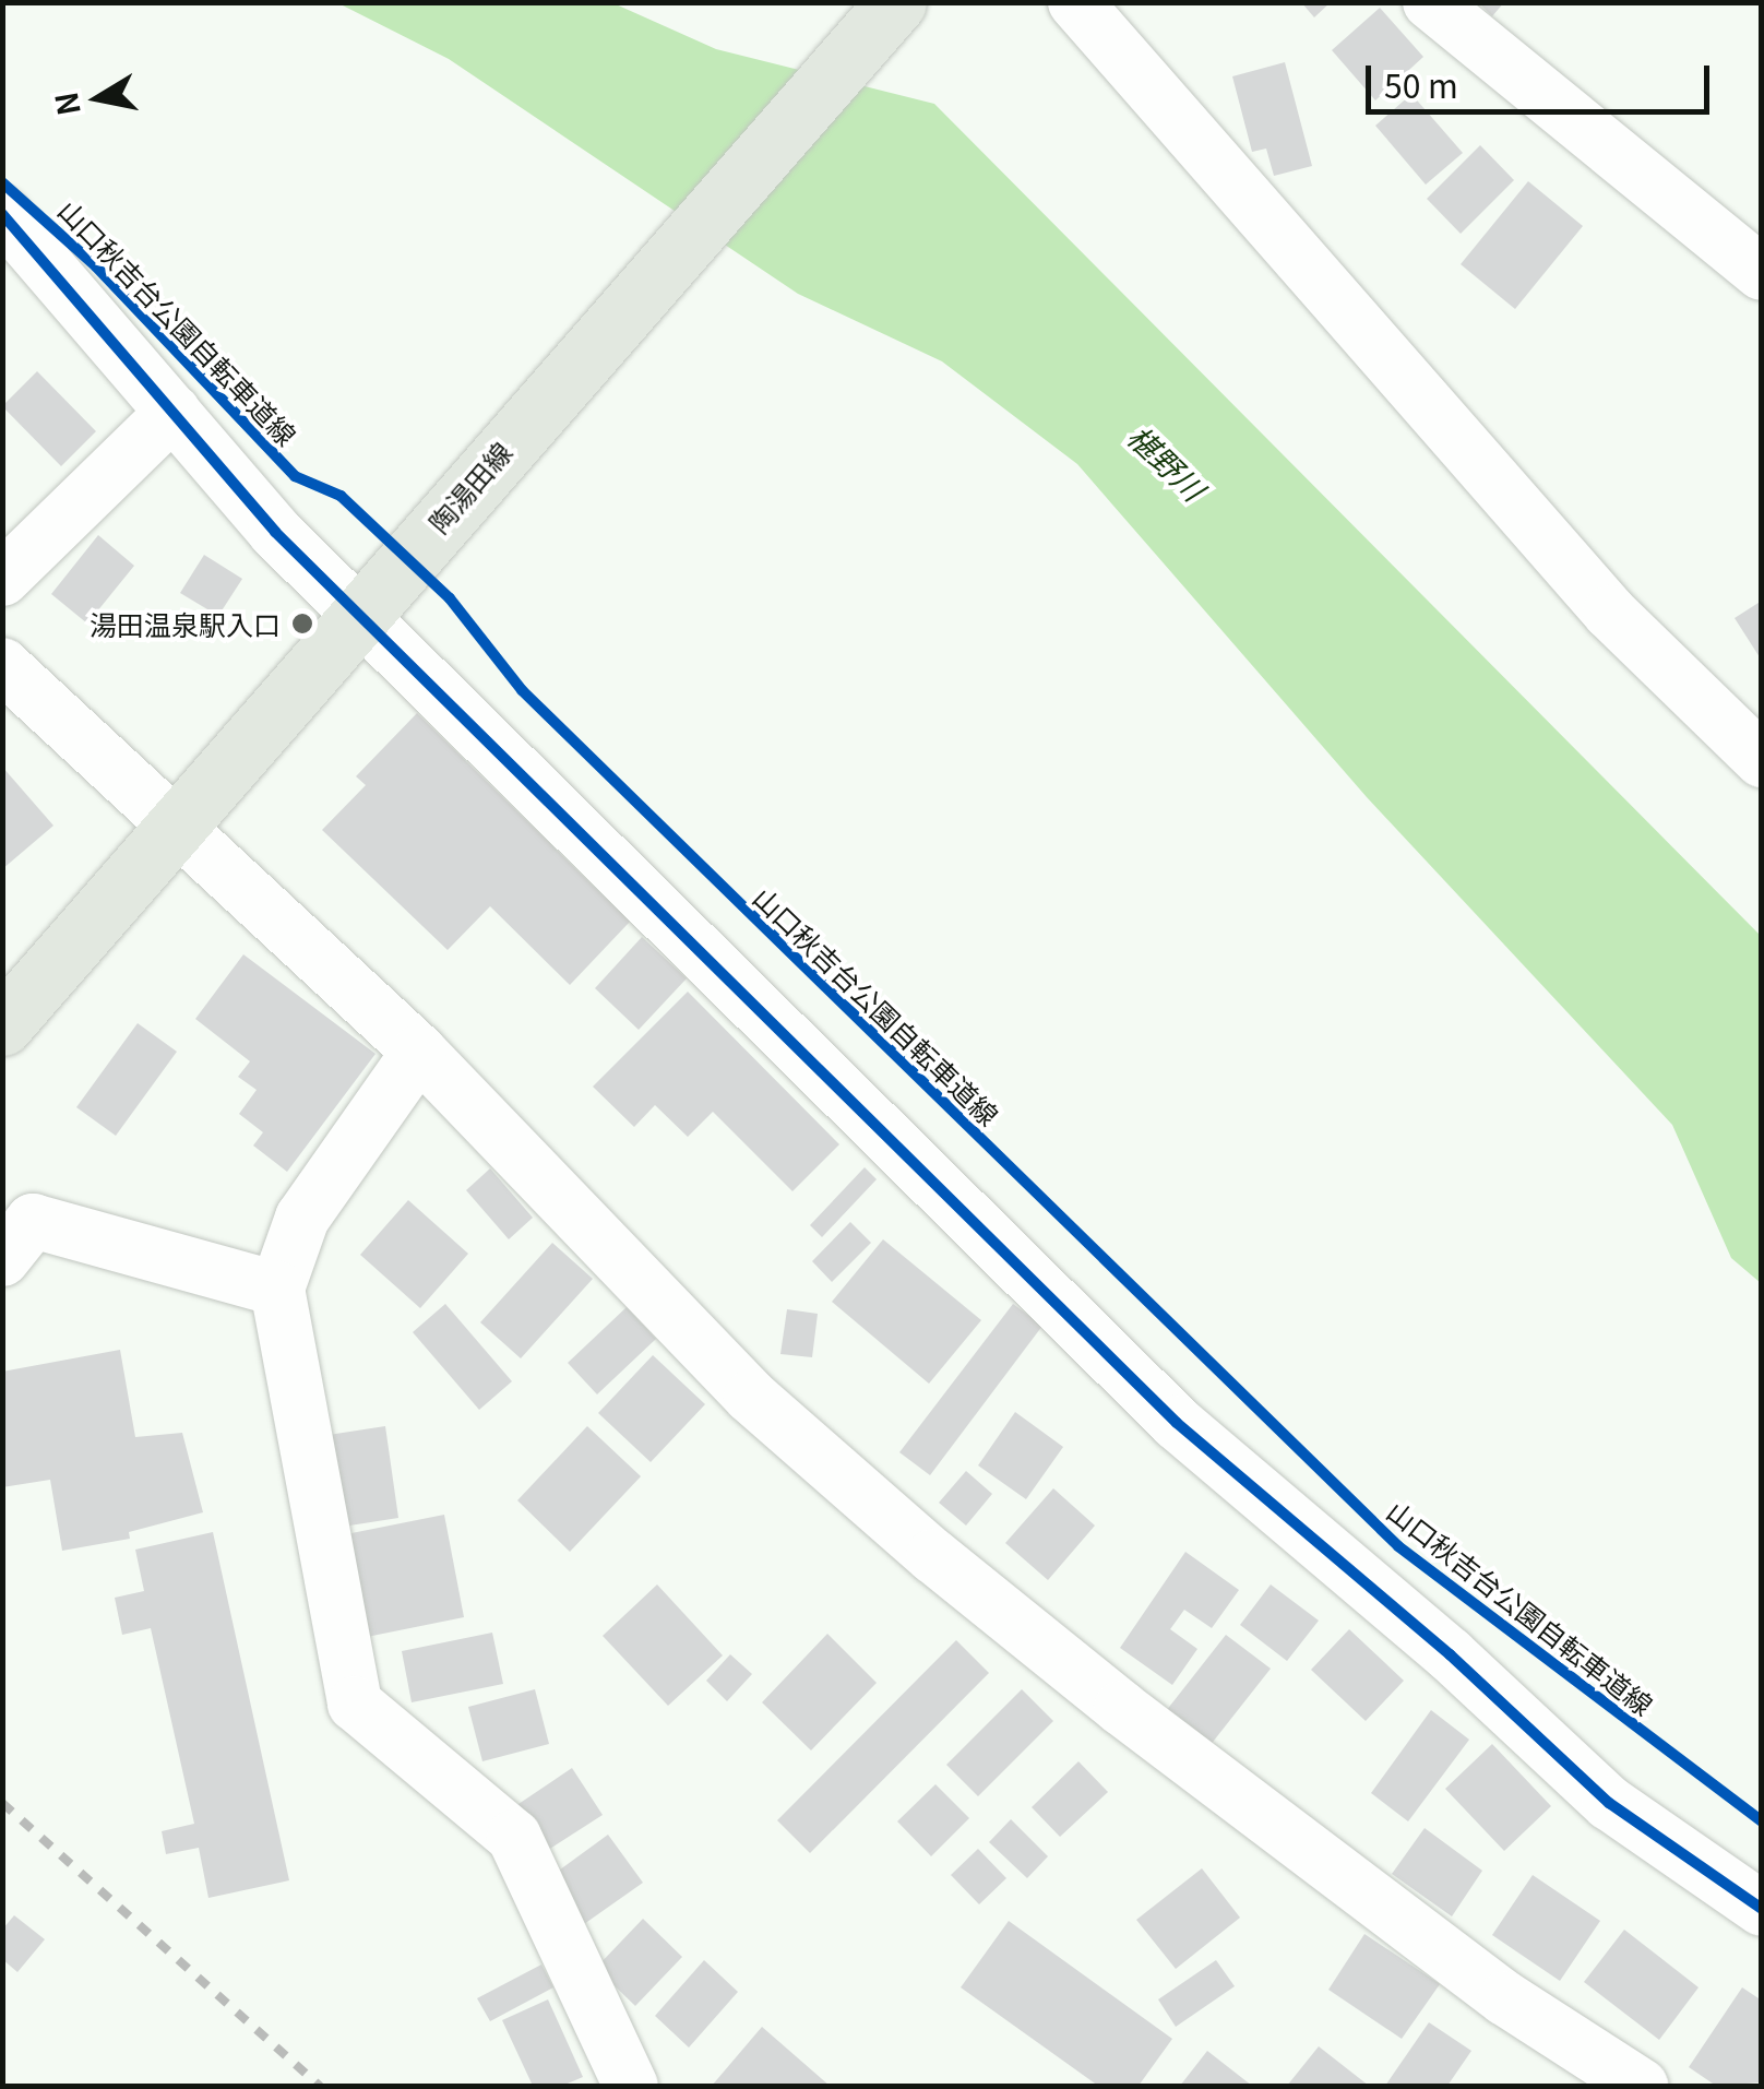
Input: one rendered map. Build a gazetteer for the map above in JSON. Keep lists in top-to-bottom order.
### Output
{
  "streets": {
    "main road": ["陶湯田線"],
    "cycle path": ["山口秋吉台公園自転車道線"]
  },
  "water": ["椹野川"],
  "places": ["湯田温泉駅入口"],
  "scale_bar": "50 m",
  "north": "left"
}
